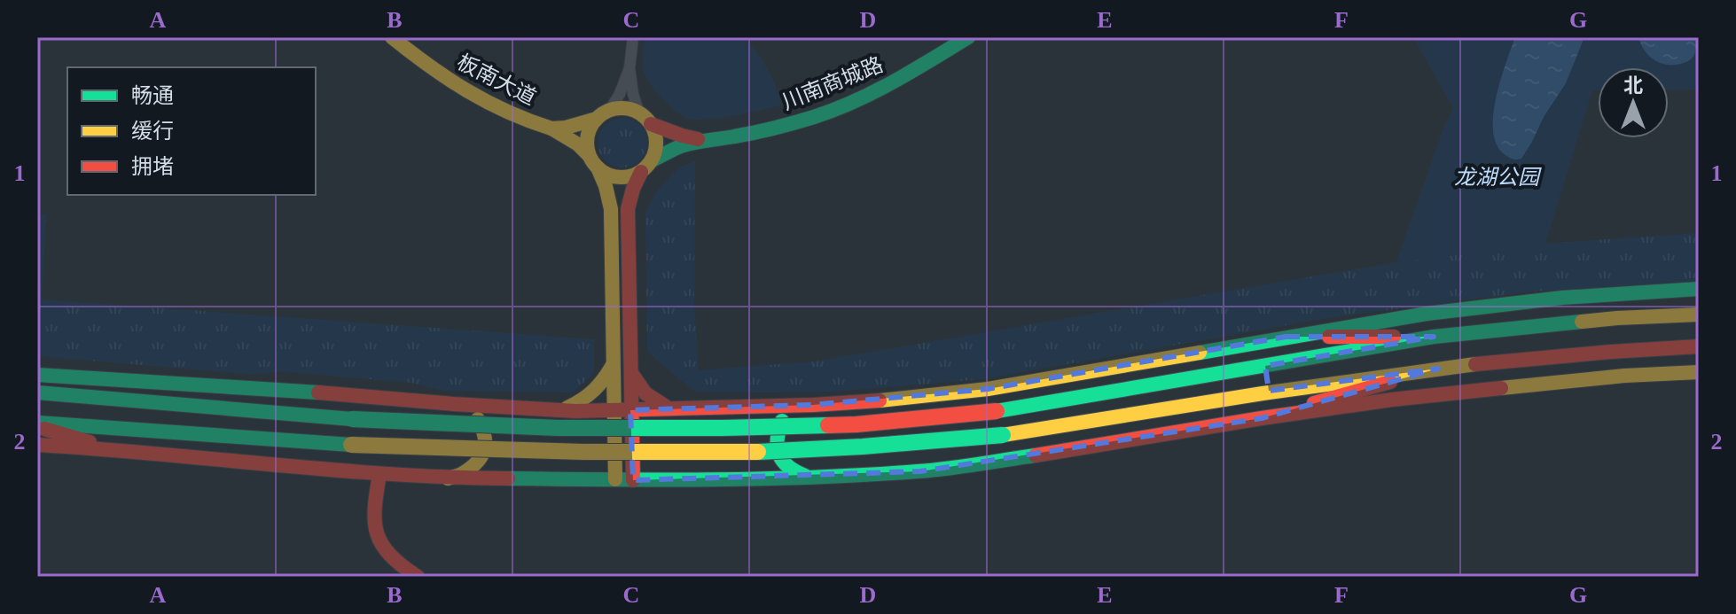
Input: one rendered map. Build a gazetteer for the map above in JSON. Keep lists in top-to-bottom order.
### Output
{
  "streets": {
    "main road": ["板南大道", "川南商城路"]
  },
  "parks": ["龙湖公园"],
  "legend": ["畅通", "缓行", "拥堵"],
  "north": "top",
  "grid": {
    "columns": [
      "A",
      "B",
      "C",
      "D",
      "E",
      "F",
      "G"
    ],
    "rows": ["1", "2"]
  }
}
